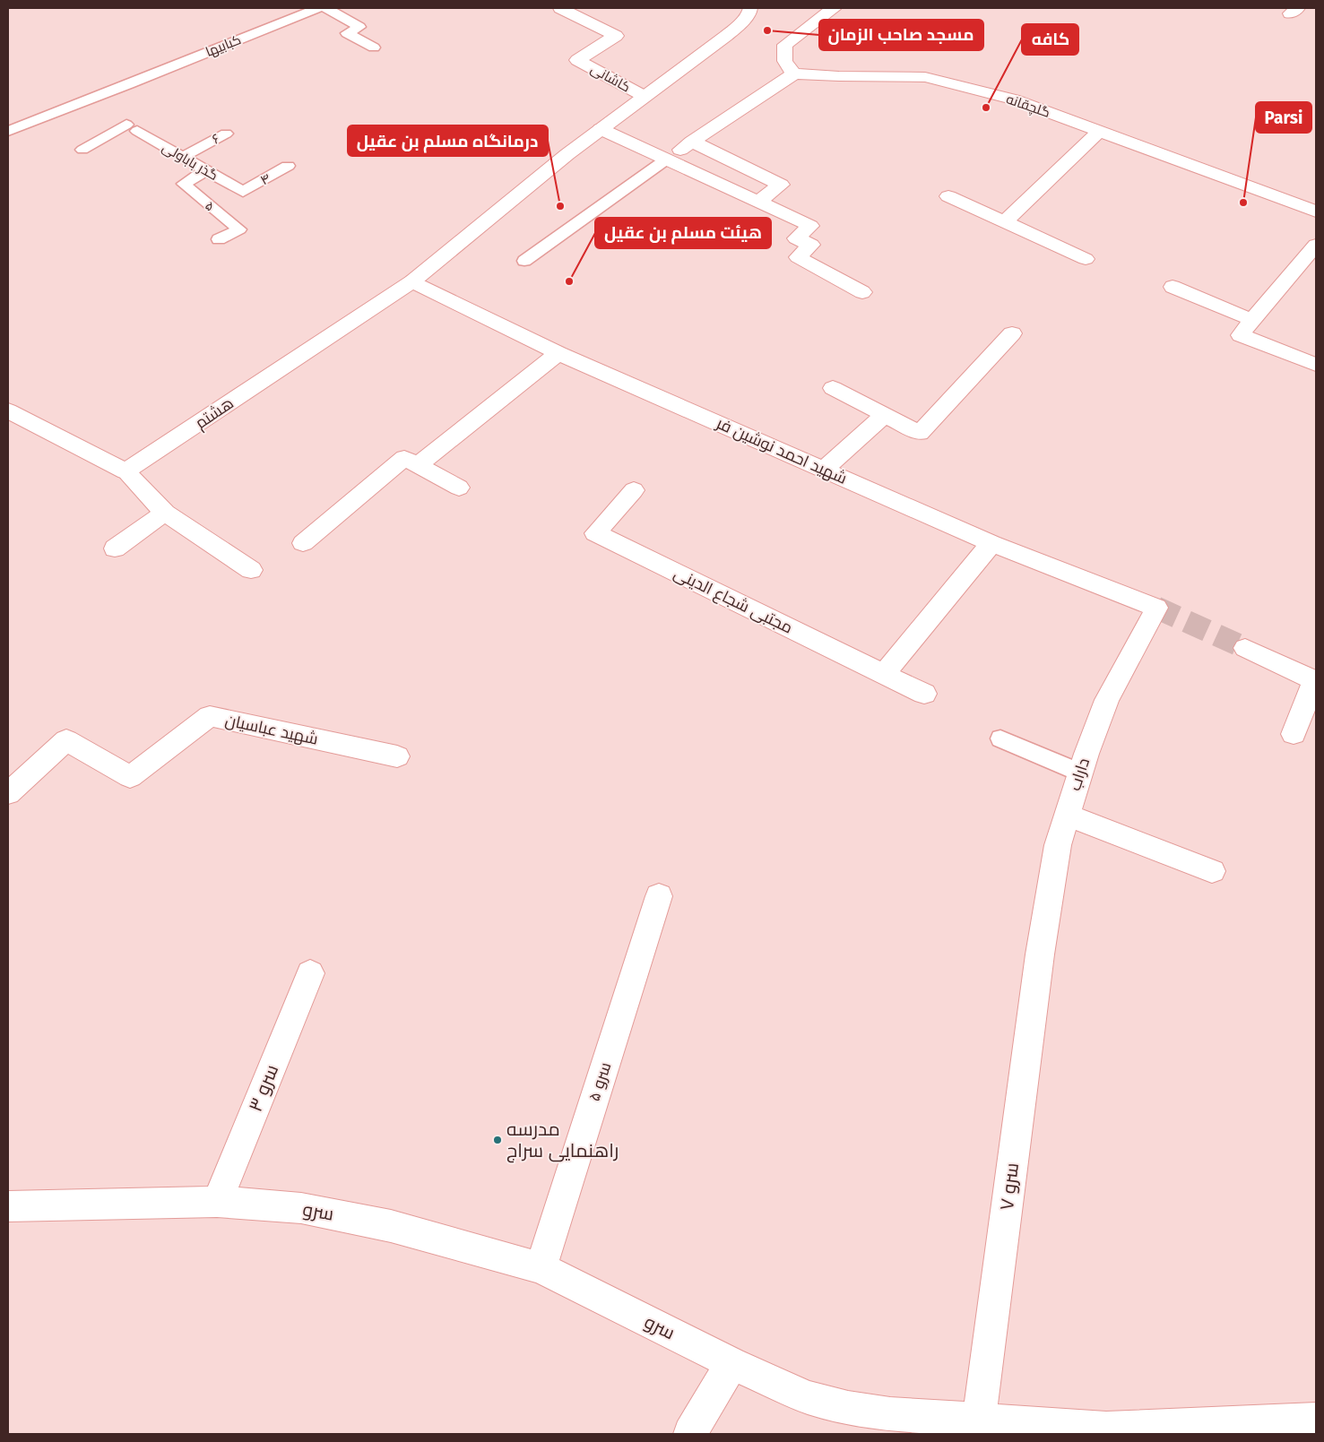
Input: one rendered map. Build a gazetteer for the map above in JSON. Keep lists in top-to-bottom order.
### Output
{
  "streets": {
    "street": [
      "کاشانی",
      "گلچقانه",
      "هشتم",
      "شهید احمد نوشین فر",
      "مجتبی شجاع الدینی",
      "شهید عباسیان",
      "داراب",
      "سرو ۵",
      "سرو ۳",
      "سرو ۷",
      "سرو"
    ],
    "lane": [
      "کبابیها",
      "۶",
      "گذر باباولی",
      "۴",
      "۵"
    ]
  },
  "crossings": [
    ["کاشانی", "هشتم"],
    ["۶", "گذر باباولی"],
    ["گذر باباولی", "۴"],
    ["گذر باباولی", "۵"],
    ["هشتم", "شهید احمد نوشین فر"],
    ["شهید احمد نوشین فر", "داراب"],
    ["داراب", "سرو ۷"],
    ["سرو ۵", "سرو"],
    ["سرو ۳", "سرو"],
    ["سرو ۷", "سرو"]
  ],
  "places": [
    "مسجد صاحب الزمان",
    "کافه",
    "Parsi",
    "درمانگاه مسلم بن عقیل",
    "هیئت مسلم بن عقیل",
    "مدرسه راهنمایی سراج"
  ]
}
